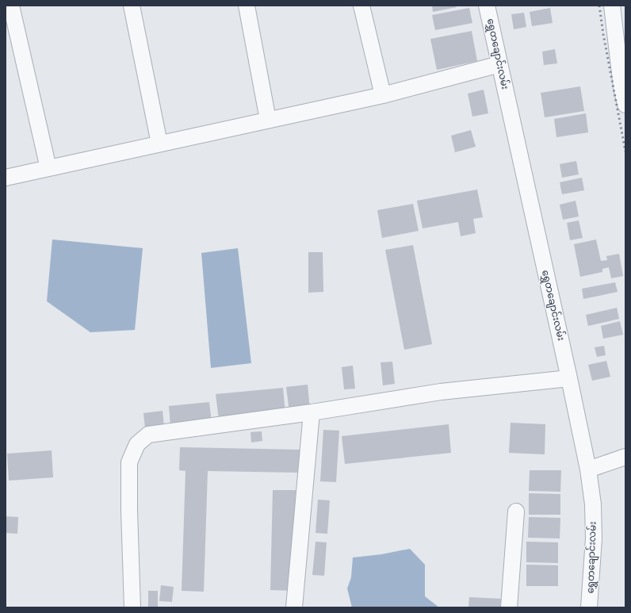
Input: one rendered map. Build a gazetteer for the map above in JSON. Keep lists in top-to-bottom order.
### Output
{
  "streets": {
    "street": ["ရွှေတချောင်းလမ်း"]
  }
}
